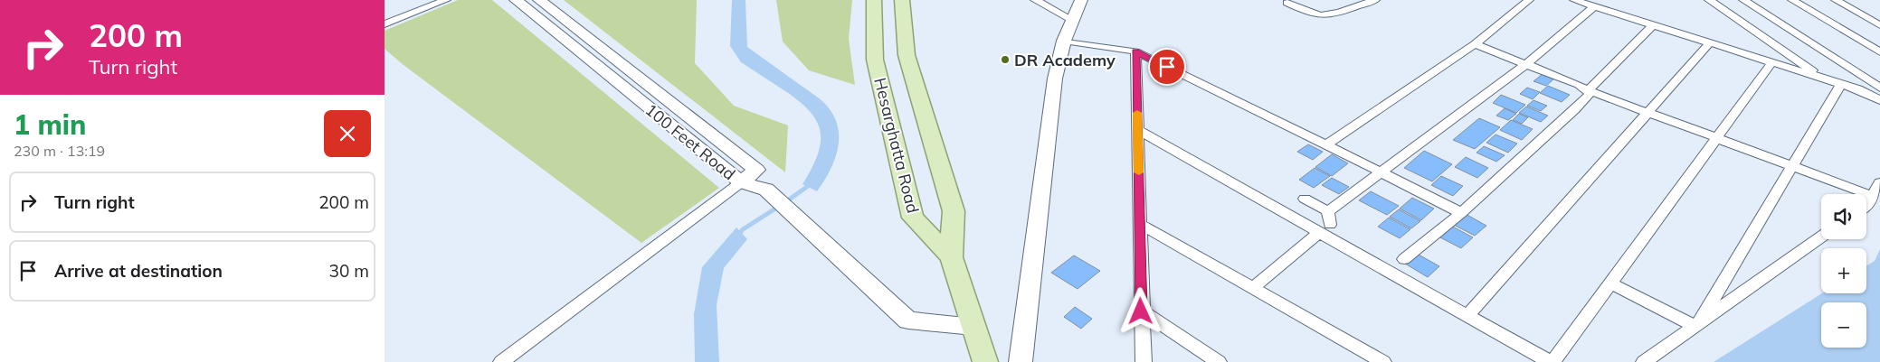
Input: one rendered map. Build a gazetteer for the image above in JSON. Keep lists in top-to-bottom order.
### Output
{
  "streets": {
    "main road": ["100 Feet Road", "Hesarghatta Road"]
  },
  "places": ["DR Academy"],
  "page": {
    "turn": ["200 m", "Turn right"],
    "heading": ["1 min", "230 m · 13:19"],
    "list": [
      {
        "name": "Turn right",
        "value": "200 m"
      },
      {
        "name": "Arrive at destination",
        "value": "30 m"
      }
    ],
    "map_buttons": ["+", "−"]
  }
}
